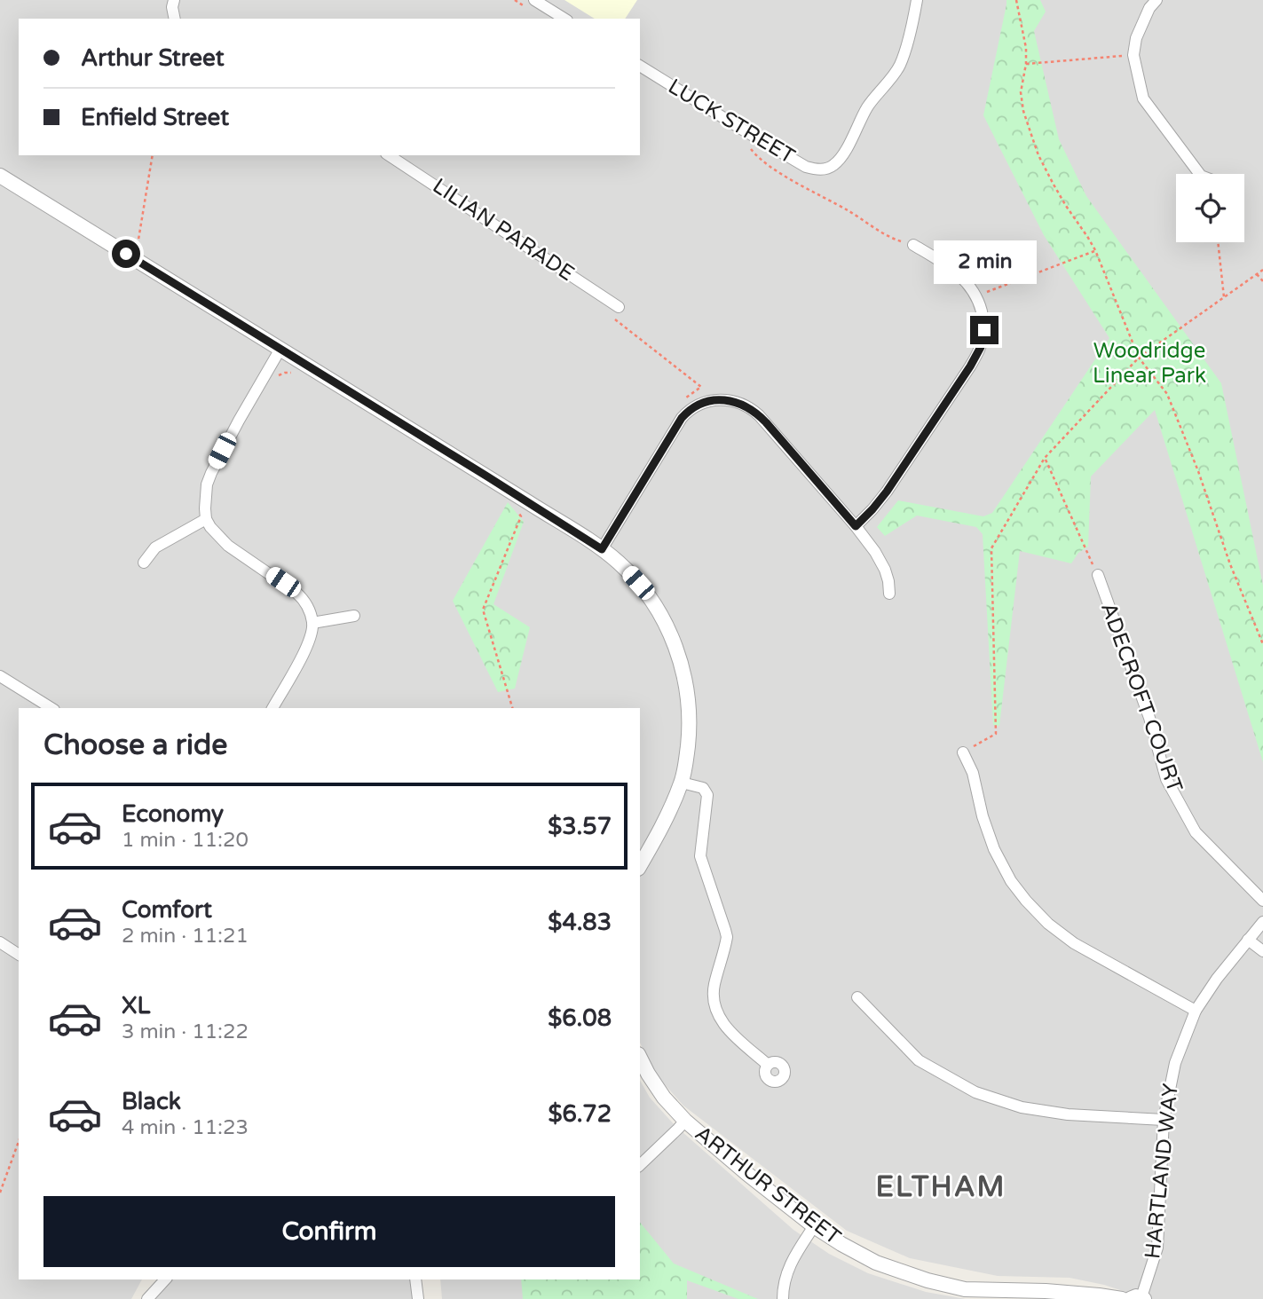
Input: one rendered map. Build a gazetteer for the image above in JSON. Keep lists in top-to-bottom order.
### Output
{
  "streets": {
    "street": [
      "LUCK STREET",
      "LILIAN PARADE",
      "ADECROFT COURT",
      "HARTLAND WAY",
      "ARTHUR STREET"
    ]
  },
  "districts": ["ELTHAM"],
  "parks": ["Woodridge Linear Park"],
  "page": {
    "banner": ["Arthur Street", "Enfield Street"],
    "bubble": "2 min",
    "heading": "Choose a ride",
    "list": [
      {
        "name": "Economy",
        "note": "1 min · 11:20",
        "value": "$3.57"
      },
      {
        "name": "Comfort",
        "note": "2 min · 11:21",
        "value": "$4.83"
      },
      {
        "name": "XL",
        "note": "3 min · 11:22",
        "value": "$6.08"
      },
      {
        "name": "Black",
        "note": "4 min · 11:23",
        "value": "$6.72"
      }
    ],
    "buttons": "Confirm"
  }
}
